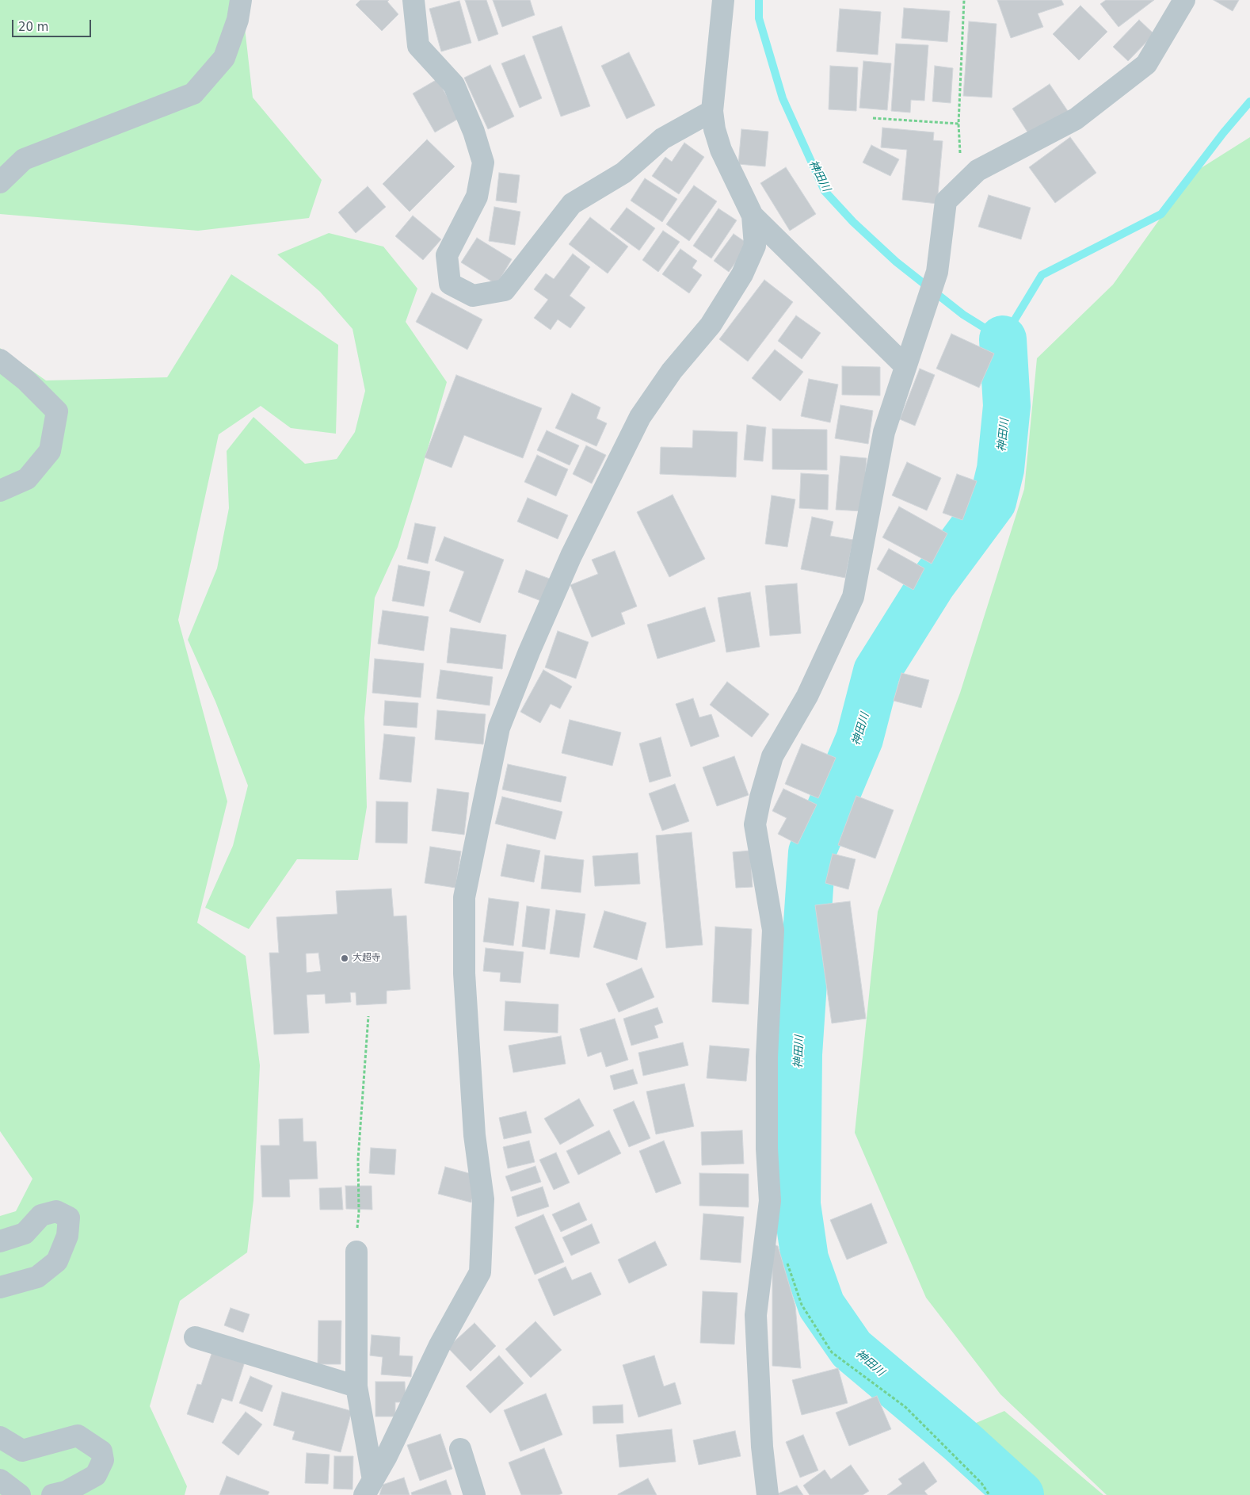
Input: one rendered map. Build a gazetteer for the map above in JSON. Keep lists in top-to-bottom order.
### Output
{
  "water": ["神田川"],
  "places": ["大超寺"],
  "scale_bar": "20 m"
}
